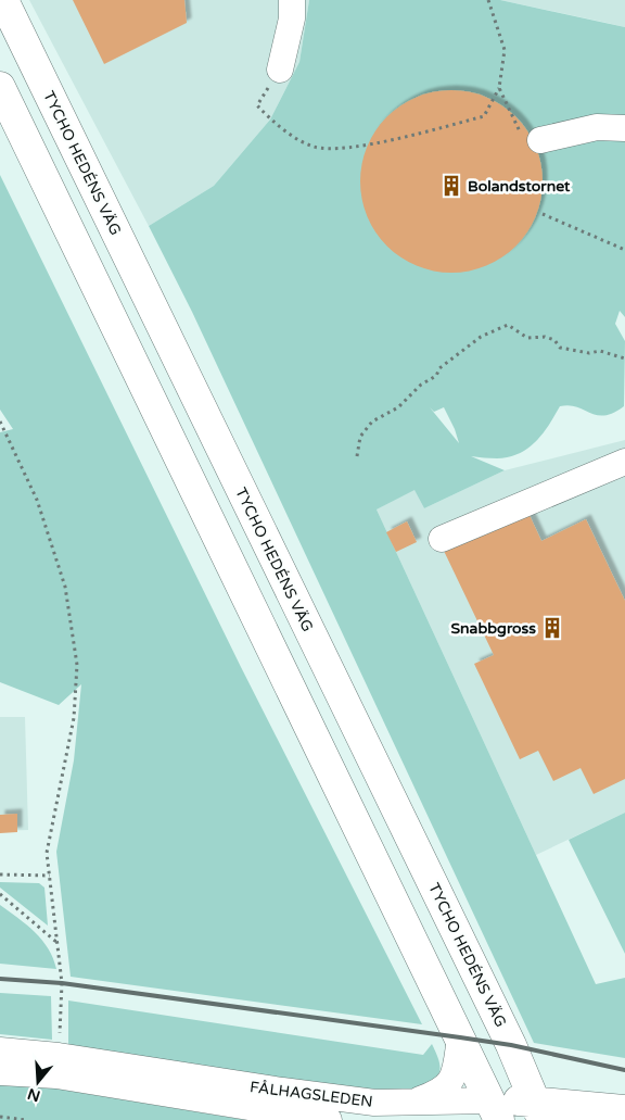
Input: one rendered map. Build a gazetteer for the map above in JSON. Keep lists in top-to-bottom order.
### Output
{
  "streets": {
    "main road": ["TYCHO HEDÉNS VÄG", "FÅLHAGSLEDEN"]
  },
  "crossings": [
    ["TYCHO HEDÉNS VÄG", "FÅLHAGSLEDEN"]
  ],
  "places": {
    "building": ["Bolandstornet", "Snabbgross"]
  },
  "north": "bottom"
}
